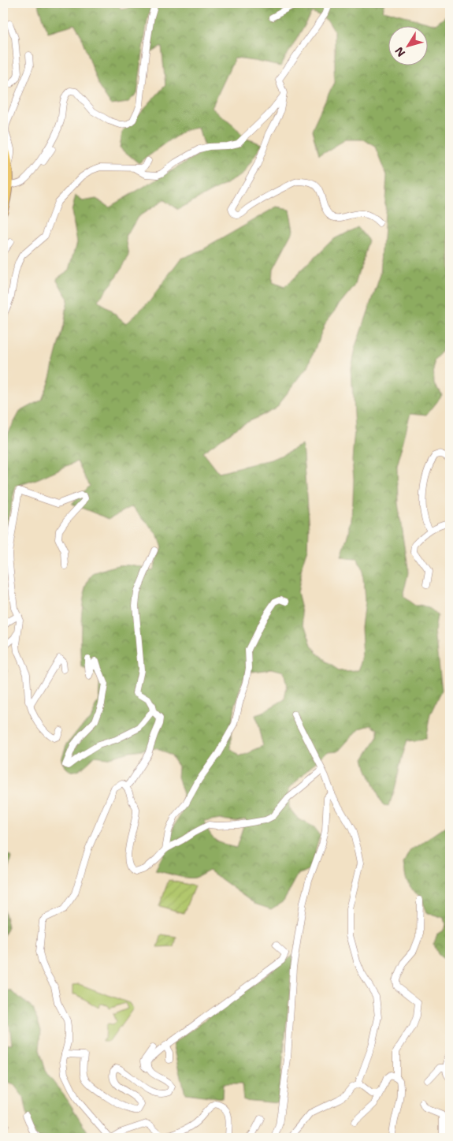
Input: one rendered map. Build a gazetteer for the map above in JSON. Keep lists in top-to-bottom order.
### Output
{
  "north": "bottom left"
}
